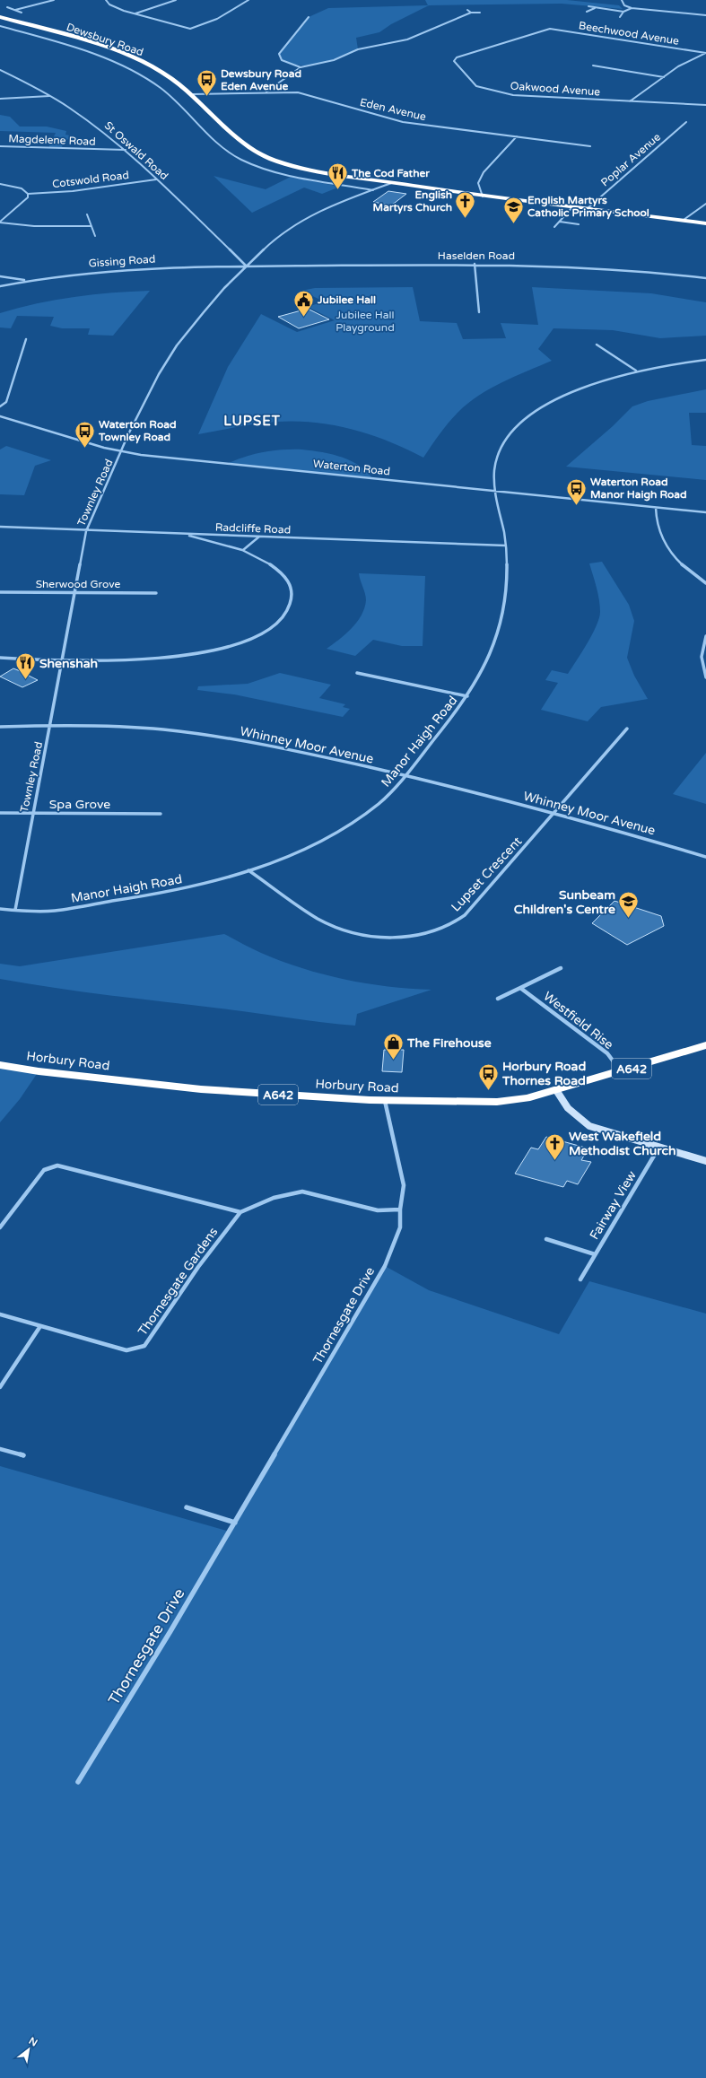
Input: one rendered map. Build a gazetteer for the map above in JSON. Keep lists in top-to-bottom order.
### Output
{
  "streets": {
    "highway": ["Dewsbury Road", "Horbury Road", "A642"],
    "street": [
      "Beechwood Avenue",
      "Oakwood Avenue",
      "Eden Avenue",
      "Magdelene Road",
      "St Oswald Road",
      "Poplar Avenue",
      "Cotswold Road",
      "Haselden Road",
      "Gissing Road",
      "Waterton Road",
      "Townley Road",
      "Radcliffe Road",
      "Sherwood Grove",
      "Manor Haigh Road",
      "Whinney Moor Avenue",
      "Spa Grove",
      "Lupset Crescent",
      "Westfield Rise",
      "Fairway View",
      "Thornesgate Gardens",
      "Thornesgate Drive"
    ]
  },
  "crossings": [
    ["Beechwood Avenue", "Oakwood Avenue"],
    ["Dewsbury Road", "Eden Avenue"],
    ["Dewsbury Road", "Poplar Avenue"],
    ["Dewsbury Road", "Townley Road"],
    ["Magdelene Road", "St Oswald Road"],
    ["St Oswald Road", "Cotswold Road"],
    ["St Oswald Road", "Haselden Road"],
    ["St Oswald Road", "Gissing Road"],
    ["St Oswald Road", "Townley Road"],
    ["Haselden Road", "Gissing Road"],
    ["Haselden Road", "Townley Road"],
    ["Gissing Road", "Townley Road"],
    ["Waterton Road", "Townley Road"],
    ["Waterton Road", "Manor Haigh Road"],
    ["Townley Road", "Radcliffe Road"],
    ["Townley Road", "Sherwood Grove"],
    ["Townley Road", "Manor Haigh Road"],
    ["Townley Road", "Whinney Moor Avenue"],
    ["Townley Road", "Spa Grove"],
    ["Radcliffe Road", "Manor Haigh Road"],
    ["Manor Haigh Road", "Whinney Moor Avenue"],
    ["Manor Haigh Road", "Lupset Crescent"],
    ["Whinney Moor Avenue", "Lupset Crescent"],
    ["Westfield Rise", "Horbury Road"],
    ["Horbury Road", "Thornesgate Drive"]
  ],
  "districts": ["LUPSET"],
  "parks": ["Jubilee Hall Playground"],
  "places": {
    "bus stop": [
      "Dewsbury Road Eden Avenue",
      "Waterton Road Townley Road",
      "Waterton Road Manor Haigh Road",
      "Horbury Road Thornes Road"
    ],
    "restaurant": ["The Cod Father", "Shenshah"],
    "church": ["English Martyrs Church", "West Wakefield Methodist Church"],
    "school or university": ["English Martyrs Catholic Primary School", "Sunbeam Children's Centre"],
    "public building": ["Jubilee Hall"],
    "shop": ["The Firehouse"]
  },
  "north": "top right"
}
